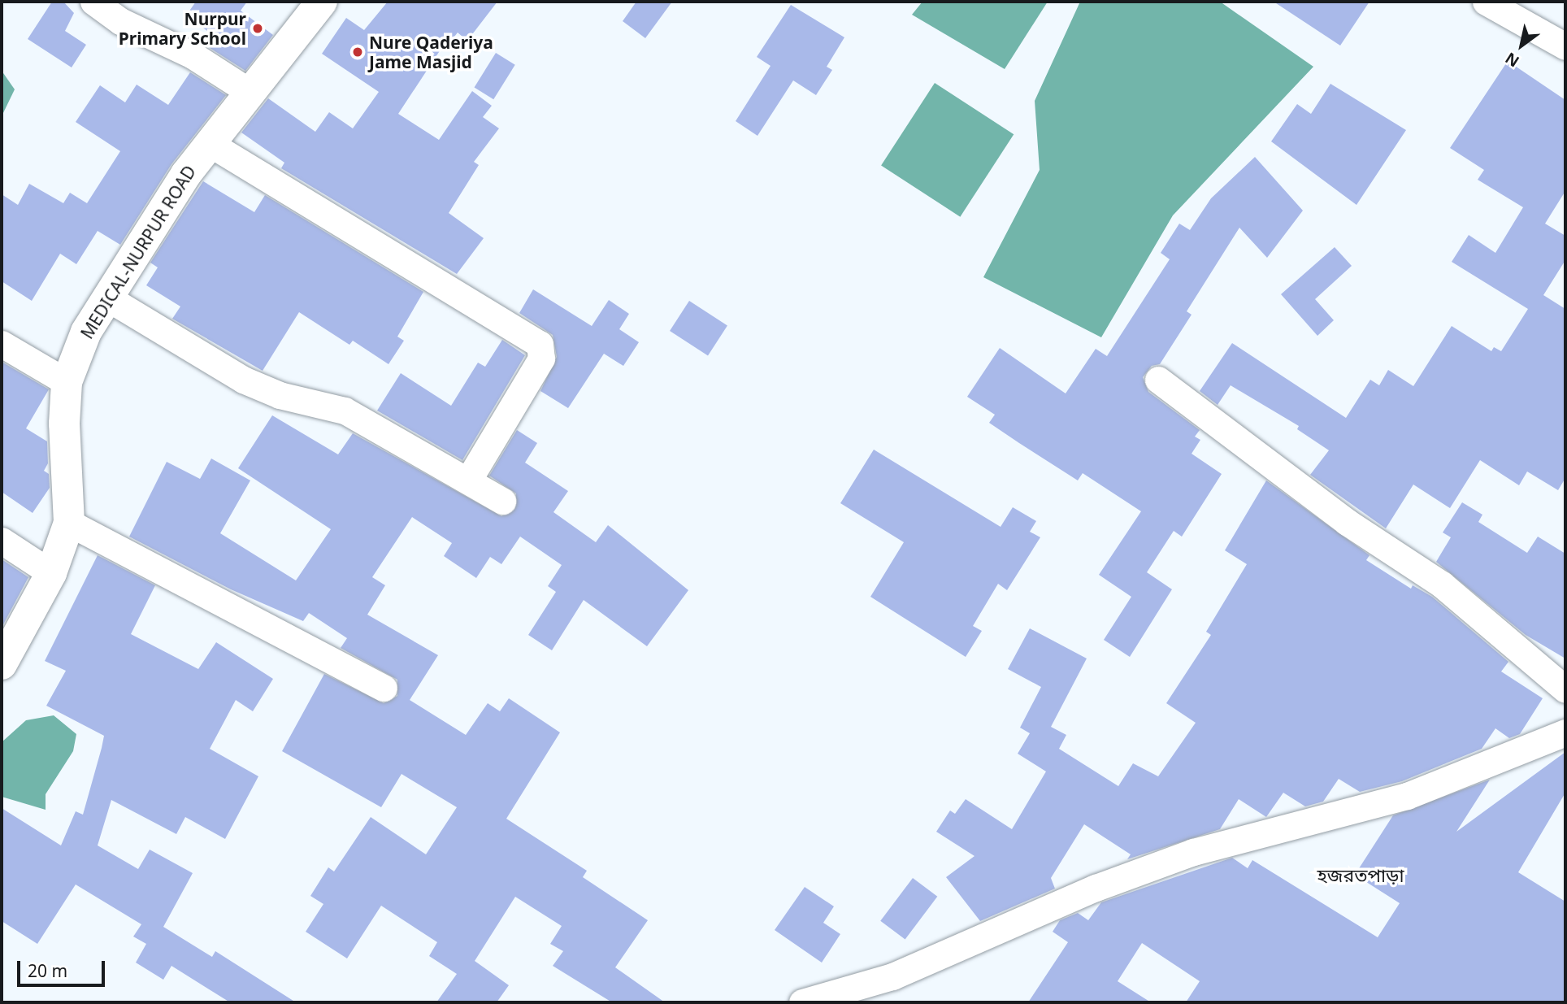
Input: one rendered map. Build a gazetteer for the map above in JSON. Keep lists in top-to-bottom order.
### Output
{
  "streets": {
    "street": ["MEDICAL-NURPUR ROAD"]
  },
  "districts": ["হজরতপাড়া"],
  "places": ["Nurpur Primary School", "Nure Qaderiya Jame Masjid"],
  "scale_bar": "20 m",
  "north": "bottom left"
}
